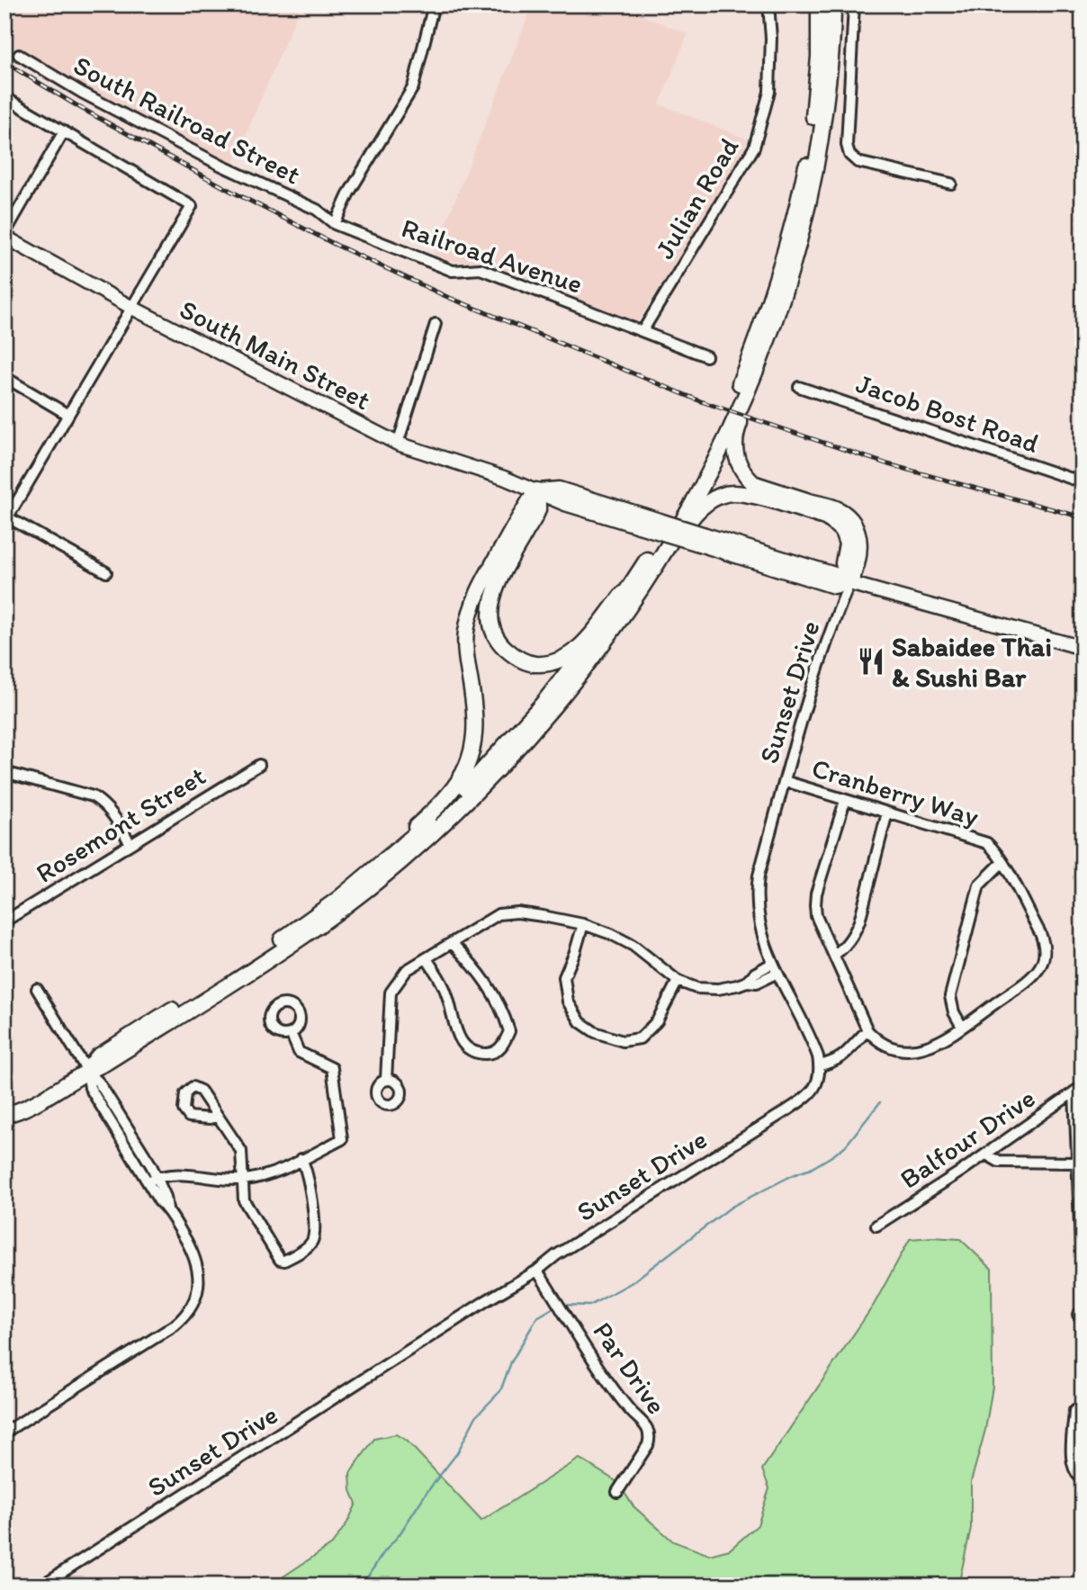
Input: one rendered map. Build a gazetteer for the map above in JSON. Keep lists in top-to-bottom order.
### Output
{
  "streets": {
    "main road": ["South Main Street"],
    "street": [
      "South Railroad Street",
      "Julian Road",
      "Railroad Avenue",
      "Jacob Bost Road",
      "Sunset Drive",
      "Cranberry Way",
      "Rosemont Street",
      "Balfour Drive",
      "Par Drive"
    ]
  },
  "crossings": [
    ["South Railroad Street", "Railroad Avenue"],
    ["Julian Road", "Railroad Avenue"],
    ["South Main Street", "Sunset Drive"],
    ["Sunset Drive", "Cranberry Way"],
    ["Sunset Drive", "Par Drive"]
  ],
  "places": {
    "restaurant": ["Sabaidee Thai & Sushi Bar"]
  }
}
